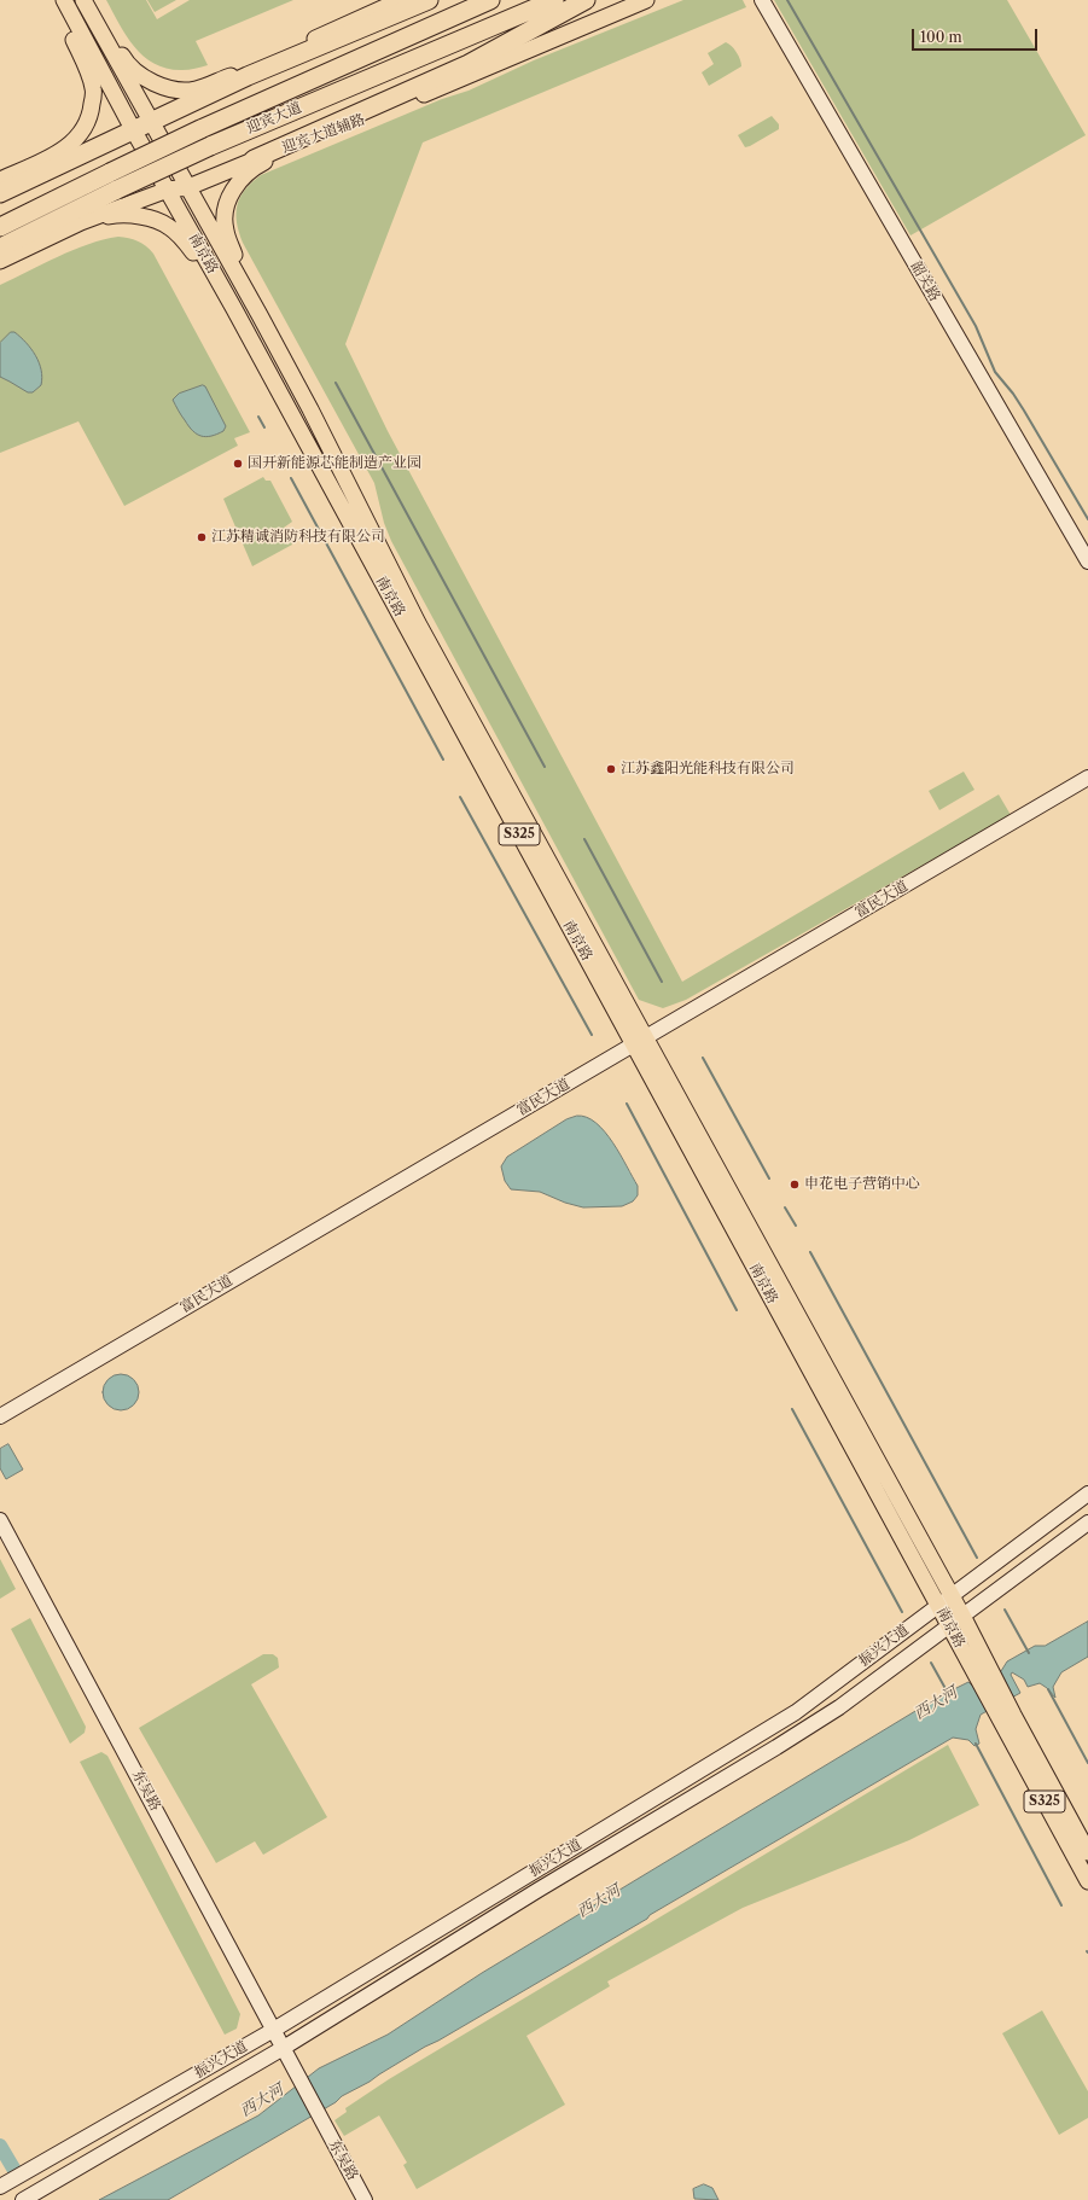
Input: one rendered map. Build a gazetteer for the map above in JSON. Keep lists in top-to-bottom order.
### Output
{
  "streets": {
    "highway": ["迎宾大道"],
    "main road": ["迎宾大道辅路", "南京路", "S325"],
    "street": [
      "韶关路",
      "富民大道",
      "振兴大道",
      "东吴路"
    ]
  },
  "crossings": [
    ["迎宾大道辅路", "南京路"],
    ["南京路", "富民大道"],
    ["南京路", "振兴大道"],
    ["振兴大道", "东吴路"]
  ],
  "water": ["西大河"],
  "places": [
    "国开新能源芯能制造产业园",
    "江苏精诚消防科技有限公司",
    "江苏鑫阳光能科技有限公司",
    "申花电子营销中心"
  ],
  "scale_bar": "100 m"
}
